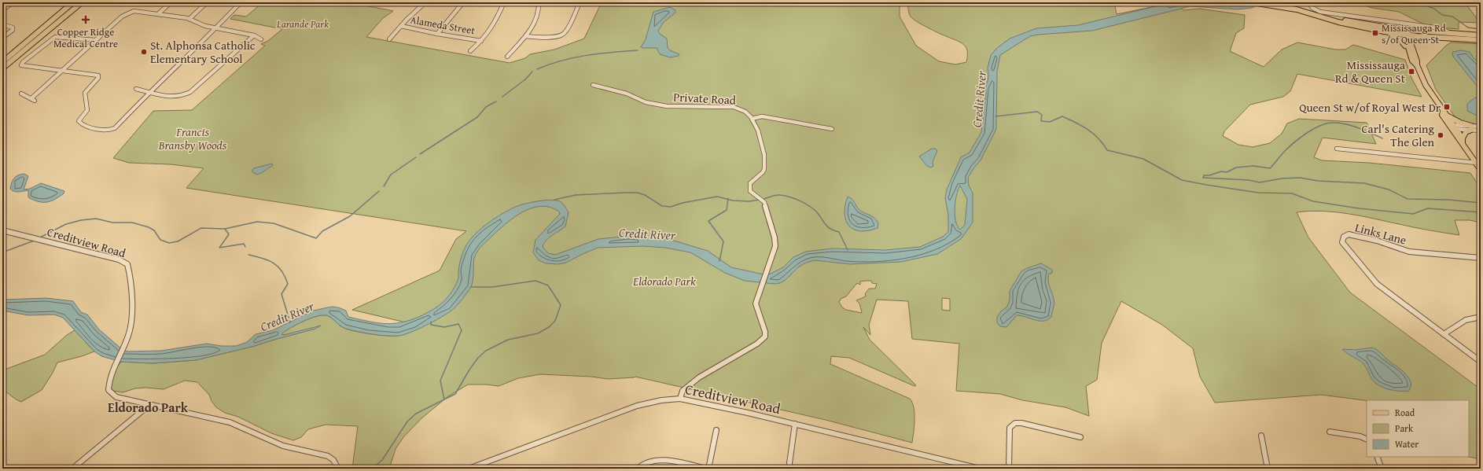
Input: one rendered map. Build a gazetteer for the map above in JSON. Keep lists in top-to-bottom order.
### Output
{
  "streets": {
    "street": [
      "Alameda Street",
      "Private Road",
      "Links Lane",
      "Creditview Road"
    ]
  },
  "districts": ["Eldorado Park"],
  "water": ["Credit River"],
  "parks": ["Larande Park", "Francis Bransby Woods", "Eldorado Park"],
  "places": {
    "health": ["Copper Ridge Medical Centre"],
    "transit": ["Mississauga Rd s/of Queen St", "Mississauga Rd & Queen St", "Queen St w/of Royal West Dr"],
    "other": ["St. Alphonsa Catholic Elementary School", "Carl's Catering The Glen"]
  },
  "legend": ["Road", "Park", "Water"]
}
